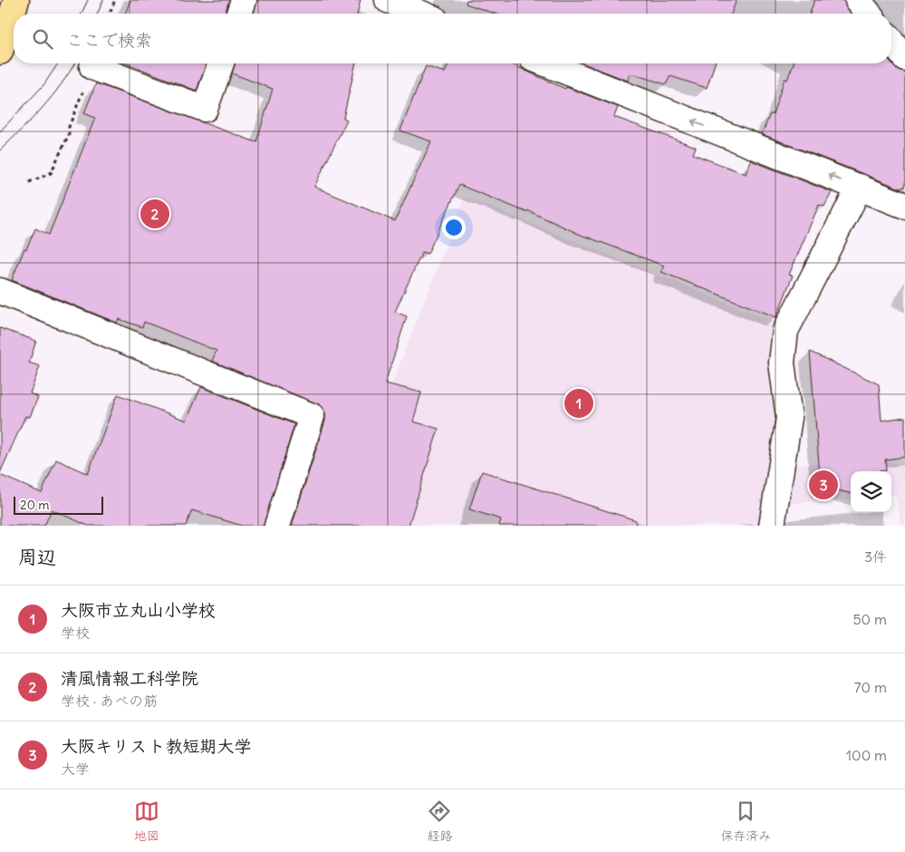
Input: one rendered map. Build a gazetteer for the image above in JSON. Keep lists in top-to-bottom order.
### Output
{
  "scale_bar": "20 m",
  "page": {
    "search": "ここで検索",
    "pins": ["2", "1", "3"],
    "scale": "20 m",
    "heading": ["周辺", "3件"],
    "list": [
      {
        "mark": "1",
        "name": "大阪市立丸山小学校",
        "note": "学校",
        "value": "50 m"
      },
      {
        "mark": "2",
        "name": "清風情報工科学院",
        "note": "学校 · あべの筋",
        "value": "70 m"
      },
      {
        "mark": "3",
        "name": "大阪キリスト教短期大学",
        "note": "大学",
        "value": "100 m"
      }
    ],
    "nav": ["地図", "経路", "保存済み"]
  }
}
